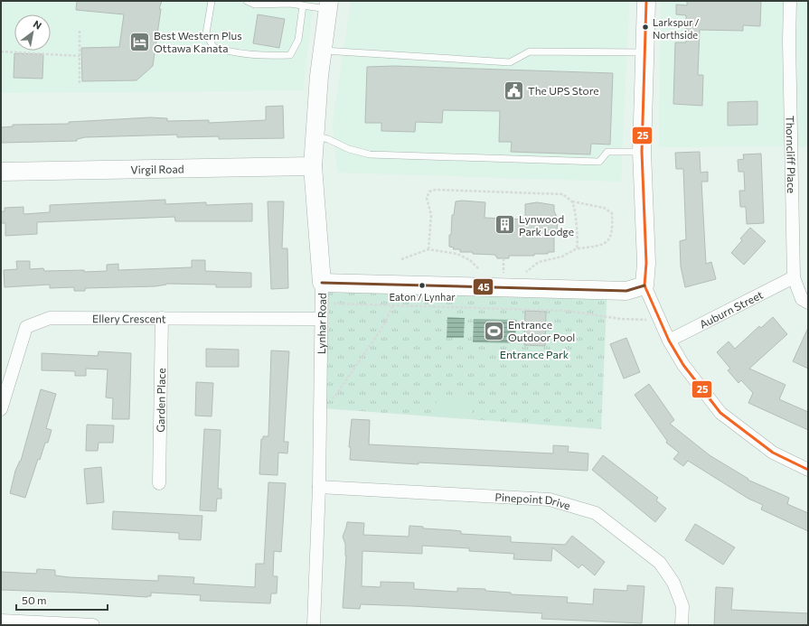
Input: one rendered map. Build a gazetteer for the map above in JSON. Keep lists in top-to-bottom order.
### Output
{
  "streets": {
    "street": [
      "Thorncliff Place",
      "Virgil Road",
      "Auburn Street",
      "Ellery Crescent",
      "Lynhar Road",
      "Garden Place",
      "Pinepoint Drive"
    ]
  },
  "crossings": [
    ["Thorncliff Place", "Auburn Street"],
    ["Virgil Road", "Lynhar Road"],
    ["Ellery Crescent", "Lynhar Road"],
    ["Ellery Crescent", "Garden Place"],
    ["Lynhar Road", "Pinepoint Drive"]
  ],
  "parks": ["Entrance Park"],
  "places": {
    "other": ["Larkspur / Northside", "Eaton / Lynhar"],
    "hotel": ["Best Western Plus Ottawa Kanata"],
    "public building": ["The UPS Store"],
    "building": ["Lynwood Park Lodge"],
    "sports": ["Entrance Outdoor Pool"]
  },
  "lines": ["transit line 25", "transit line 45"],
  "scale_bar": "50 m",
  "north": "top right"
}
